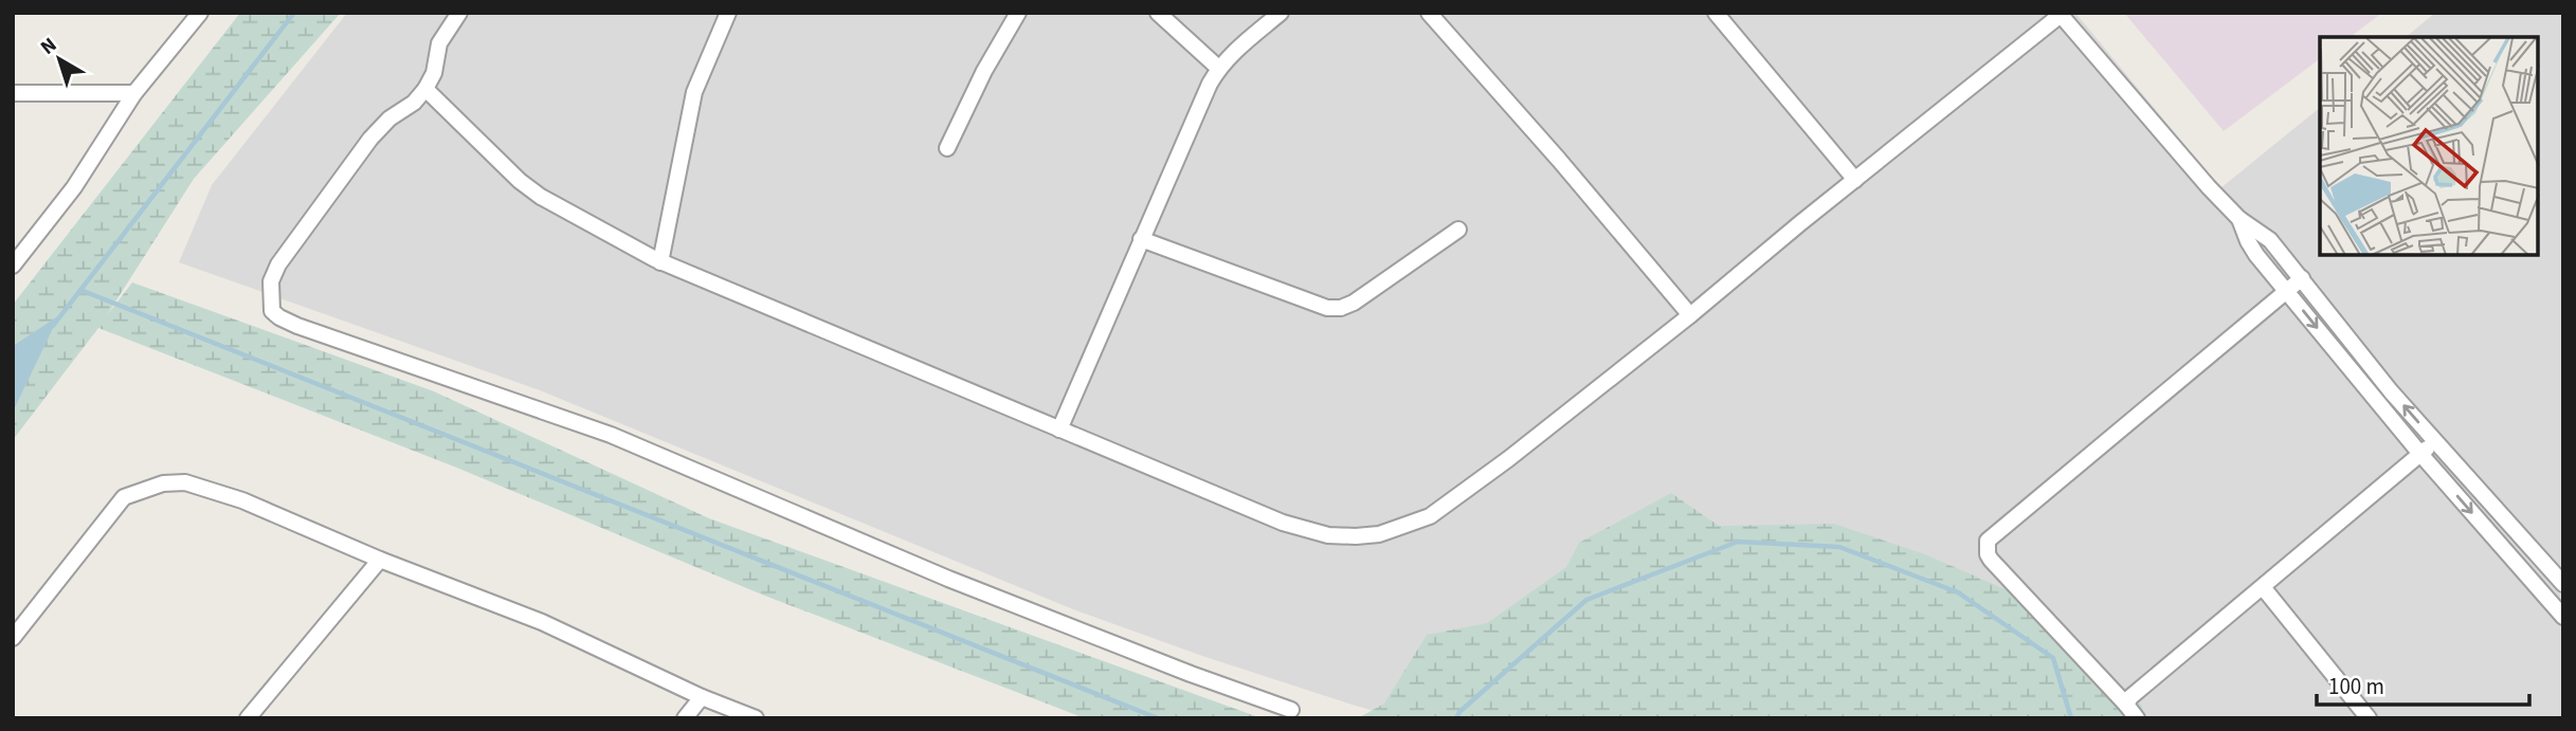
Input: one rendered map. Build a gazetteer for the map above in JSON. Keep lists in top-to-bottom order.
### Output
{
  "scale_bar": "100 m",
  "north": "top left"
}
